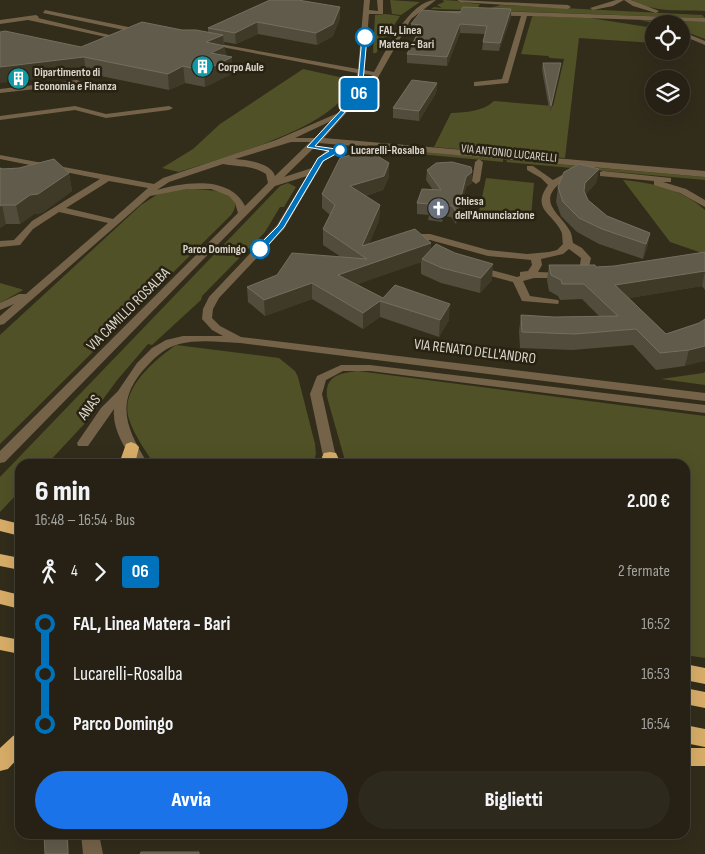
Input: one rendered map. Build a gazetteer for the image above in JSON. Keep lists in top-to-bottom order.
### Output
{
  "streets": {
    "street": [
      "VIA ANTONIO LUCARELLI",
      "VIA CAMILLO ROSALBA",
      "VIA RENATO DELL'ANDRO",
      "ANAS"
    ]
  },
  "crossings": [
    ["VIA ANTONIO LUCARELLI", "VIA CAMILLO ROSALBA"],
    ["VIA RENATO DELL'ANDRO", "ANAS"]
  ],
  "places": {
    "other": ["FAL, Linea Matera - Bari", "Lucarelli-Rosalba", "Parco Domingo"],
    "building": ["Corpo Aule", "Dipartimento di Economia e Finanza"],
    "church": ["Chiesa dell'Annunciazione"]
  },
  "lines": ["bus line 06"],
  "page": {
    "on_map": "06",
    "heading": ["6 min", "16:48 – 16:54 · Bus", "2.00 €"],
    "legs": ["4", "06", "2 fermate"],
    "list": [
      {
        "name": "FAL, Linea Matera - Bari",
        "value": "16:52"
      },
      {
        "name": "Lucarelli-Rosalba",
        "value": "16:53"
      },
      {
        "name": "Parco Domingo",
        "value": "16:54"
      }
    ],
    "buttons": ["Avvia", "Biglietti"]
  }
}
